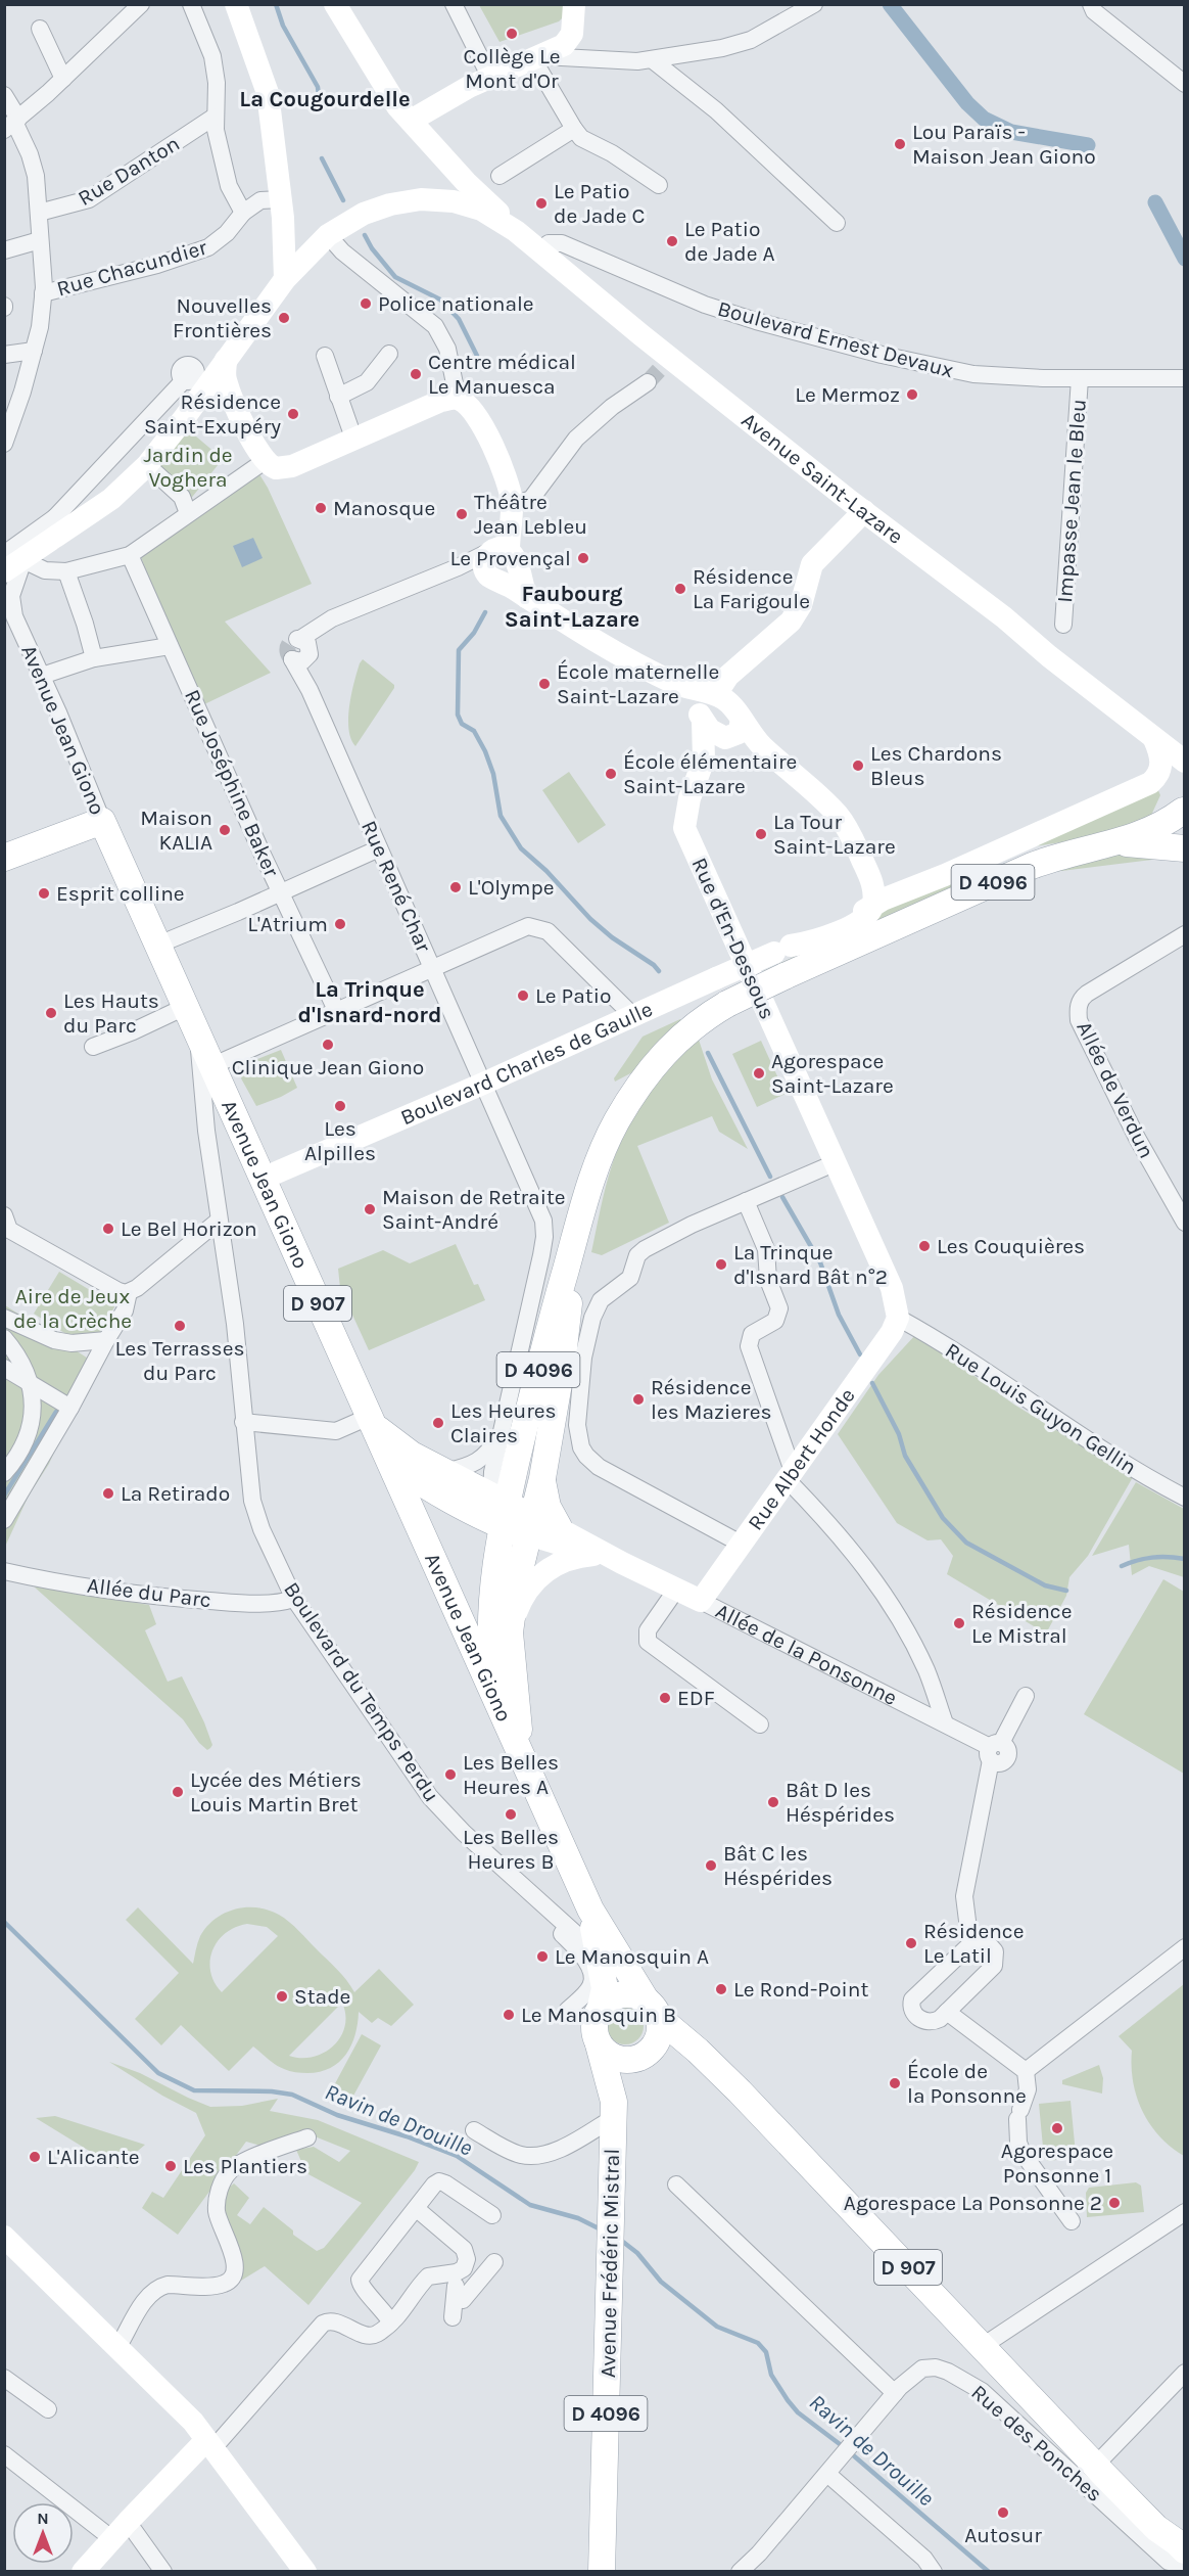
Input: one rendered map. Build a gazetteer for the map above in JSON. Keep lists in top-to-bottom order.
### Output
{
  "streets": {
    "main road": [
      "Avenue Jean Giono",
      "D 4096",
      "D 907",
      "Avenue Frédéric Mistral"
    ],
    "street": [
      "Rue Danton",
      "Rue Chacundier",
      "Boulevard Ernest Devaux",
      "Avenue Saint-Lazare",
      "Impasse Jean le Bleu",
      "Rue Joséphine Baker",
      "Rue René Char",
      "Rue d'En-Dessous",
      "Boulevard Charles de Gaulle",
      "Allée de Verdun",
      "Rue Louis Guyon Gellin",
      "Rue Albert Honde",
      "Allée du Parc",
      "Allée de la Ponsonne",
      "Boulevard du Temps Perdu",
      "Rue des Ponches"
    ]
  },
  "crossings": [
    ["Boulevard Ernest Devaux", "Avenue Saint-Lazare"],
    ["Boulevard Ernest Devaux", "Impasse Jean le Bleu"],
    ["Avenue Saint-Lazare", "Boulevard Charles de Gaulle"],
    ["Avenue Jean Giono", "D 4096"],
    ["Avenue Jean Giono", "Boulevard Charles de Gaulle"],
    ["Avenue Jean Giono", "D 907"],
    ["Avenue Jean Giono", "Boulevard du Temps Perdu"],
    ["Avenue Jean Giono", "Avenue Frédéric Mistral"],
    ["D 4096", "Boulevard Charles de Gaulle"],
    ["D 4096", "D 907"],
    ["D 4096", "Allée de la Ponsonne"],
    ["Rue René Char", "Boulevard Charles de Gaulle"],
    ["Rue d'En-Dessous", "Rue Louis Guyon Gellin"],
    ["Rue d'En-Dessous", "Rue Albert Honde"],
    ["D 907", "Allée de la Ponsonne"],
    ["D 907", "Avenue Frédéric Mistral"],
    ["D 907", "Rue des Ponches"],
    ["Rue Louis Guyon Gellin", "Rue Albert Honde"],
    ["Rue Albert Honde", "Allée de la Ponsonne"],
    ["Allée du Parc", "Boulevard du Temps Perdu"]
  ],
  "districts": ["La Cougourdelle", "Faubourg Saint-Lazare", "La Trinque d'Isnard-nord"],
  "water": ["Ravin de Drouille"],
  "parks": ["Jardin de Voghera", "Aire de Jeux de la Crèche"],
  "places": [
    "Collège Le Mont d'Or",
    "Lou Paraïs - Maison Jean Giono",
    "Le Patio de Jade C",
    "Le Patio de Jade A",
    "Police nationale",
    "Nouvelles Frontières",
    "Centre médical Le Manuesca",
    "Le Mermoz",
    "Résidence Saint-Exupéry",
    "Manosque",
    "Théâtre Jean Lebleu",
    "Le Provençal",
    "Résidence La Farigoule",
    "École maternelle Saint-Lazare",
    "Les Chardons Bleus",
    "École élémentaire Saint-Lazare",
    "Maison KALIA",
    "La Tour Saint-Lazare",
    "L'Olympe",
    "Esprit colline",
    "L'Atrium",
    "Le Patio",
    "Les Hauts du Parc",
    "Clinique Jean Giono",
    "Agorespace Saint-Lazare",
    "Les Alpilles",
    "Maison de Retraite Saint-André",
    "Le Bel Horizon",
    "Les Couquières",
    "La Trinque d'Isnard Bât n°2",
    "Les Terrasses du Parc",
    "Résidence les Mazieres",
    "Les Heures Claires",
    "La Retirado",
    "Résidence Le Mistral",
    "EDF",
    "Les Belles Heures A",
    "Lycée des Métiers Louis Martin Bret",
    "Bât D les Héspérides",
    "Les Belles Heures B",
    "Bât C les Héspérides",
    "Résidence Le Latil",
    "Le Manosquin A",
    "Le Rond-Point",
    "Stade",
    "Le Manosquin B",
    "École de la Ponsonne",
    "Agorespace Ponsonne 1",
    "L'Alicante",
    "Les Plantiers",
    "Agorespace La Ponsonne 2",
    "Autosur"
  ],
  "north": "top"
}
